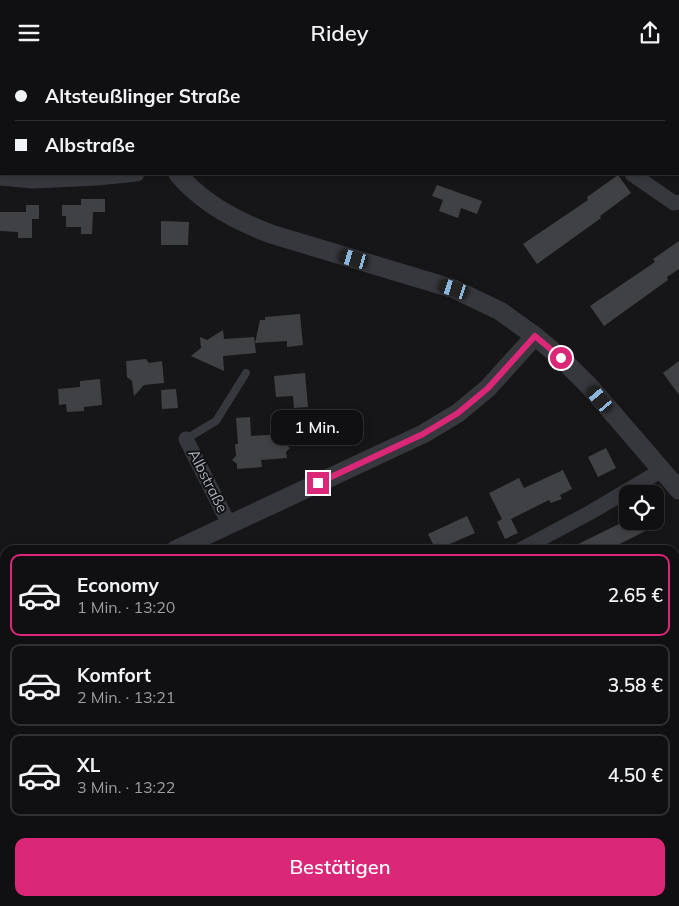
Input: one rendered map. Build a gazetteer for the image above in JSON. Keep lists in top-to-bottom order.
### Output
{
  "streets": {
    "street": ["Albstraße"]
  },
  "page": {
    "header": "Ridey",
    "banner": ["Altsteußlinger Straße", "Albstraße"],
    "bubble": "1 Min.",
    "list": [
      {
        "name": "Economy",
        "note": "1 Min. · 13:20",
        "value": "2.65 €"
      },
      {
        "name": "Komfort",
        "note": "2 Min. · 13:21",
        "value": "3.58 €"
      },
      {
        "name": "XL",
        "note": "3 Min. · 13:22",
        "value": "4.50 €"
      }
    ],
    "buttons": "Bestätigen"
  }
}
